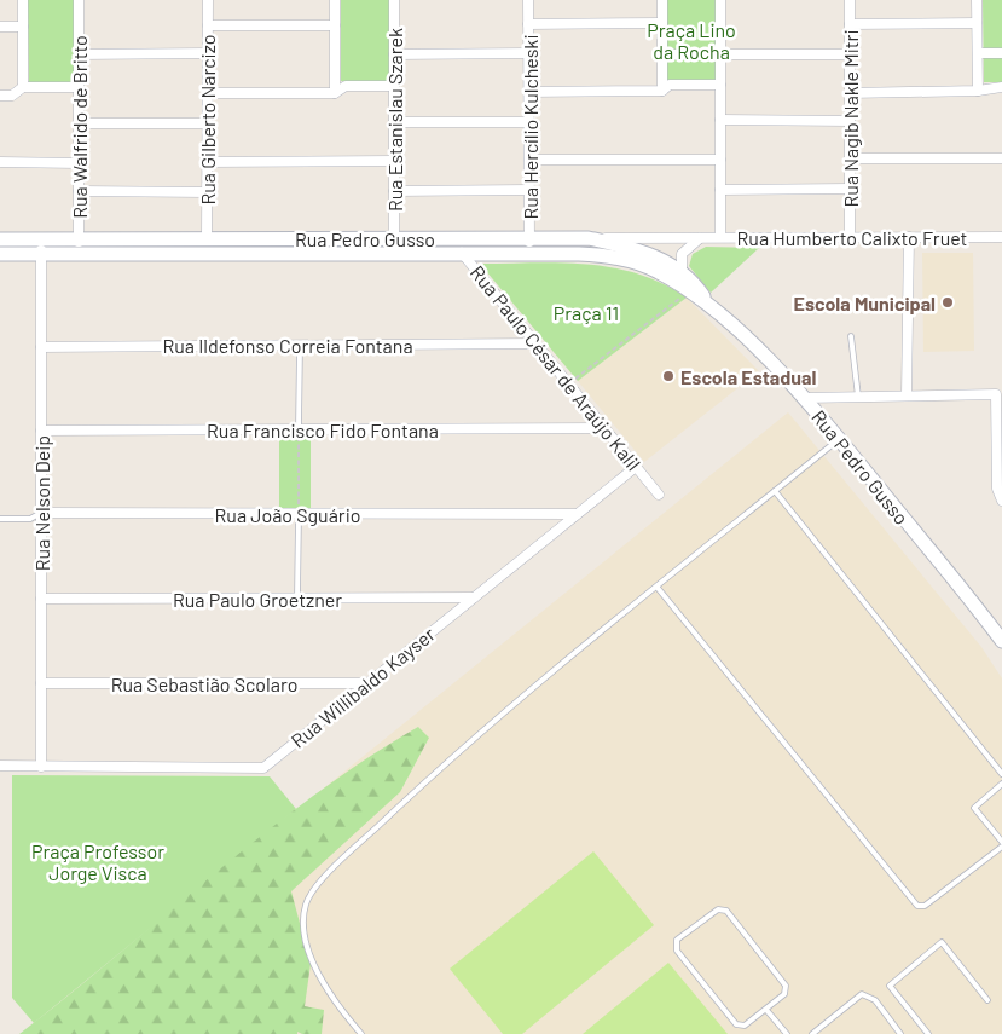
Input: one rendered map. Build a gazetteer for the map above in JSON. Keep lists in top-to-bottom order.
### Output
{
  "streets": {
    "main road": ["Rua Pedro Gusso"],
    "street": [
      "Rua Nagib Nakle Mitri",
      "Rua Gilberto Narcizo",
      "Rua Estanislau Szarek",
      "Rua Walfrido de Britto",
      "Rua Hercílio Kulcheski",
      "Rua Humberto Calixto Fruet",
      "Rua Ildefonso Correia Fontana",
      "Rua Paulo César de Araújo Kalil",
      "Rua Francisco Fido Fontana",
      "Rua Nelson Deip",
      "Rua João Sguário",
      "Rua Paulo Groetzner",
      "Rua Sebastião Scolaro",
      "Rua Willibaldo Kayser"
    ]
  },
  "crossings": [
    ["Rua Nagib Nakle Mitri", "Rua Humberto Calixto Fruet"],
    ["Rua Gilberto Narcizo", "Rua Pedro Gusso"],
    ["Rua Estanislau Szarek", "Rua Pedro Gusso"],
    ["Rua Walfrido de Britto", "Rua Pedro Gusso"],
    ["Rua Hercílio Kulcheski", "Rua Pedro Gusso"],
    ["Rua Humberto Calixto Fruet", "Rua Pedro Gusso"],
    ["Rua Pedro Gusso", "Rua Paulo César de Araújo Kalil"],
    ["Rua Pedro Gusso", "Rua Nelson Deip"],
    ["Rua Ildefonso Correia Fontana", "Rua Paulo César de Araújo Kalil"],
    ["Rua Ildefonso Correia Fontana", "Rua Nelson Deip"],
    ["Rua Paulo César de Araújo Kalil", "Rua Francisco Fido Fontana"],
    ["Rua Paulo César de Araújo Kalil", "Rua Willibaldo Kayser"],
    ["Rua Francisco Fido Fontana", "Rua Nelson Deip"],
    ["Rua Nelson Deip", "Rua João Sguário"],
    ["Rua Nelson Deip", "Rua Paulo Groetzner"],
    ["Rua Nelson Deip", "Rua Sebastião Scolaro"],
    ["Rua Nelson Deip", "Rua Willibaldo Kayser"],
    ["Rua João Sguário", "Rua Willibaldo Kayser"],
    ["Rua Paulo Groetzner", "Rua Willibaldo Kayser"],
    ["Rua Sebastião Scolaro", "Rua Willibaldo Kayser"]
  ],
  "parks": ["Praça Lino da Rocha", "Praça 11", "Praça Professor Jorge Visca"],
  "places": ["Escola Municipal", "Escola Estadual"]
}
